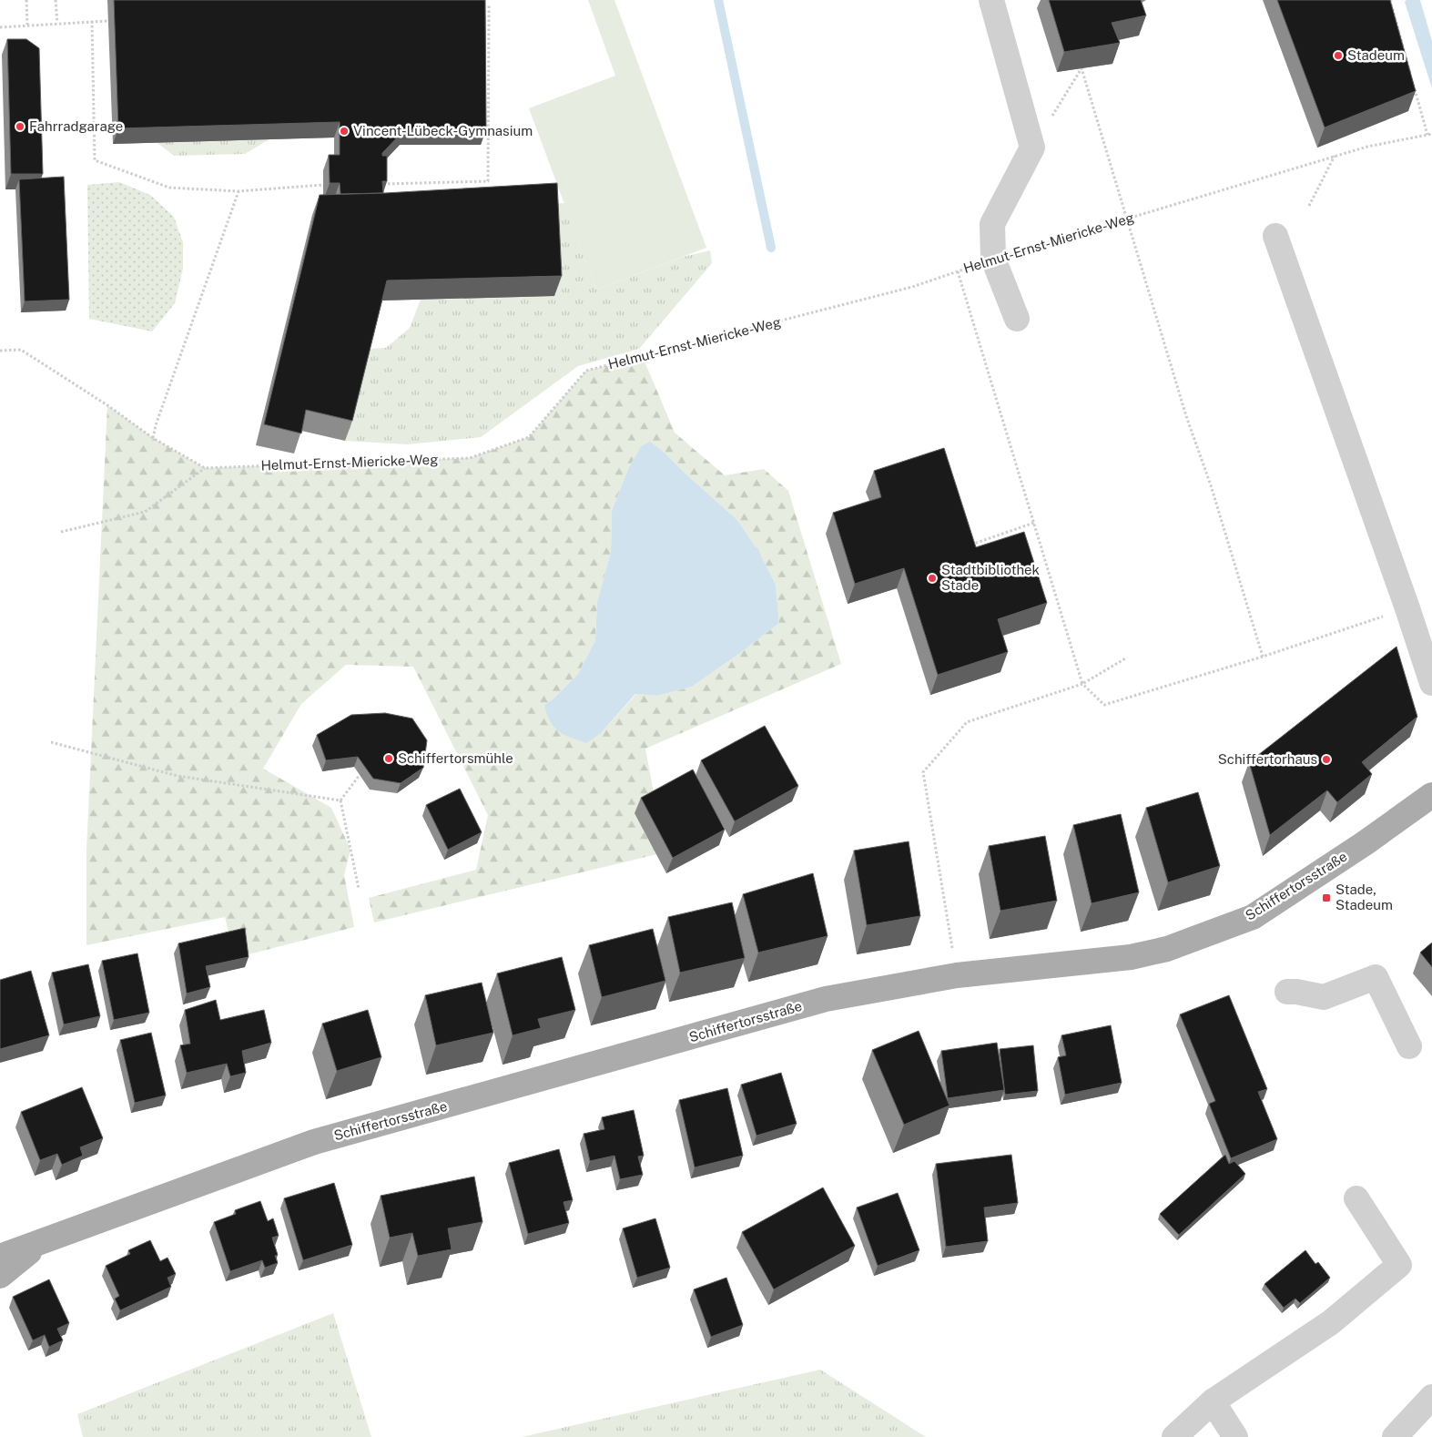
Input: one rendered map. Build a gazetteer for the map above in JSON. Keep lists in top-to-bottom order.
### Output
{
  "streets": {
    "main road": ["Schiffertorsstraße"],
    "path": ["Helmut-Ernst-Miericke-Weg"]
  },
  "places": {
    "other": [
      "Stadeum",
      "Fahrradgarage",
      "Vincent-Lübeck-Gymnasium",
      "Stadtbibliothek Stade",
      "Schiffertorsmühle",
      "Schiffertorhaus"
    ],
    "transit": ["Stade, Stadeum"]
  }
}
